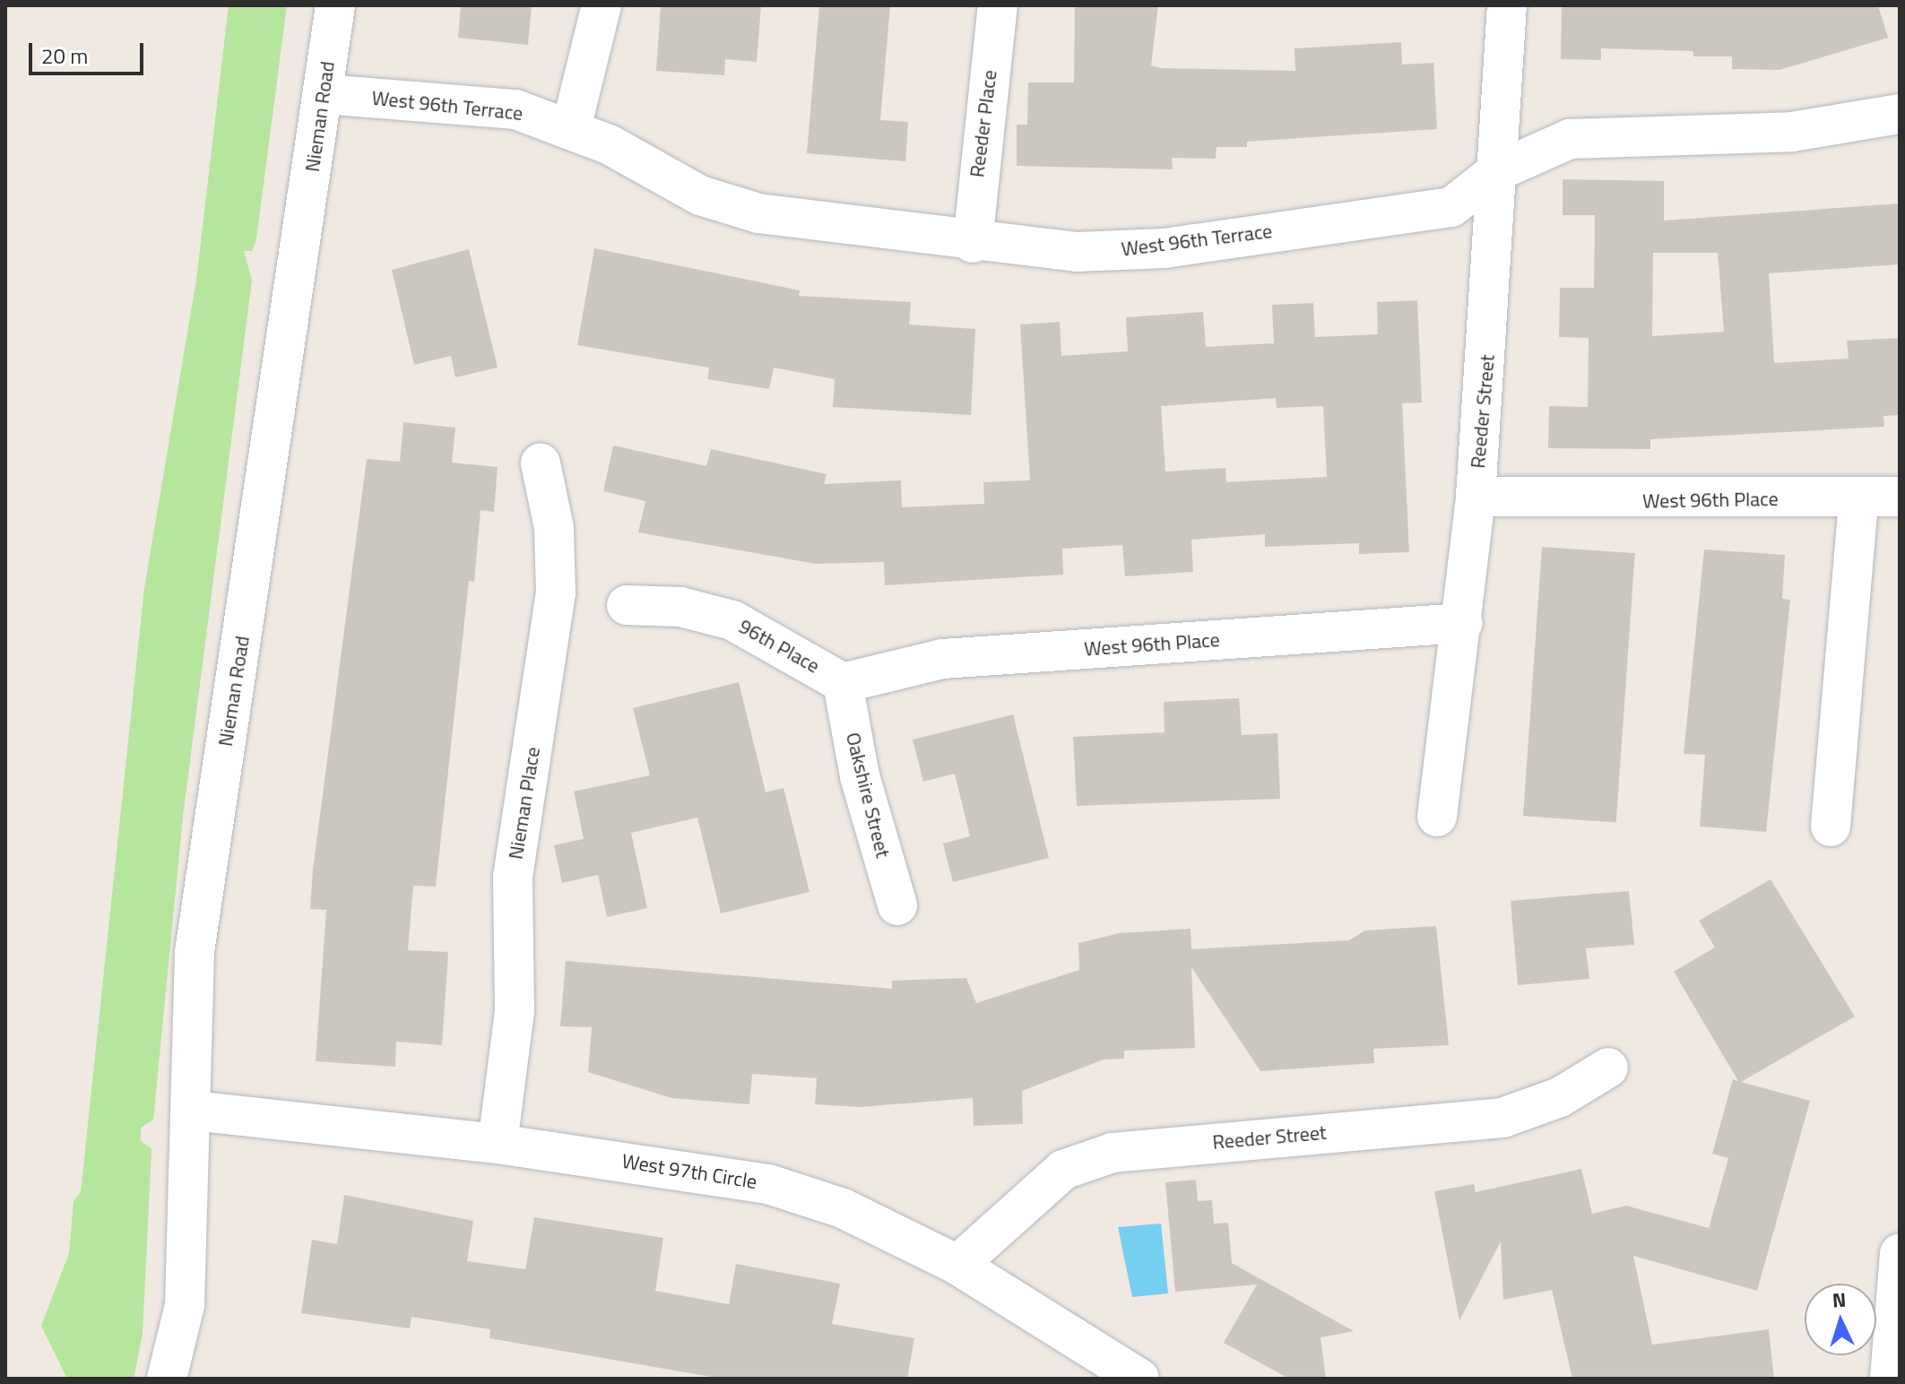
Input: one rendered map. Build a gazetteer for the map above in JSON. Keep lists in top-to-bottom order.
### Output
{
  "streets": {
    "street": [
      "West 96th Terrace",
      "Nieman Road",
      "Reeder Place",
      "Reeder Street",
      "West 96th Place",
      "96th Place",
      "Oakshire Street",
      "Nieman Place",
      "West 97th Circle"
    ]
  },
  "crossings": [
    ["West 96th Terrace", "Nieman Road"],
    ["West 96th Terrace", "Reeder Place"],
    ["West 96th Terrace", "Reeder Street"],
    ["Nieman Road", "West 97th Circle"],
    ["Reeder Street", "West 96th Place"],
    ["Reeder Street", "West 97th Circle"],
    ["West 96th Place", "96th Place"],
    ["West 96th Place", "Oakshire Street"],
    ["96th Place", "Oakshire Street"],
    ["Nieman Place", "West 97th Circle"]
  ],
  "scale_bar": "20 m",
  "north": "top"
}
